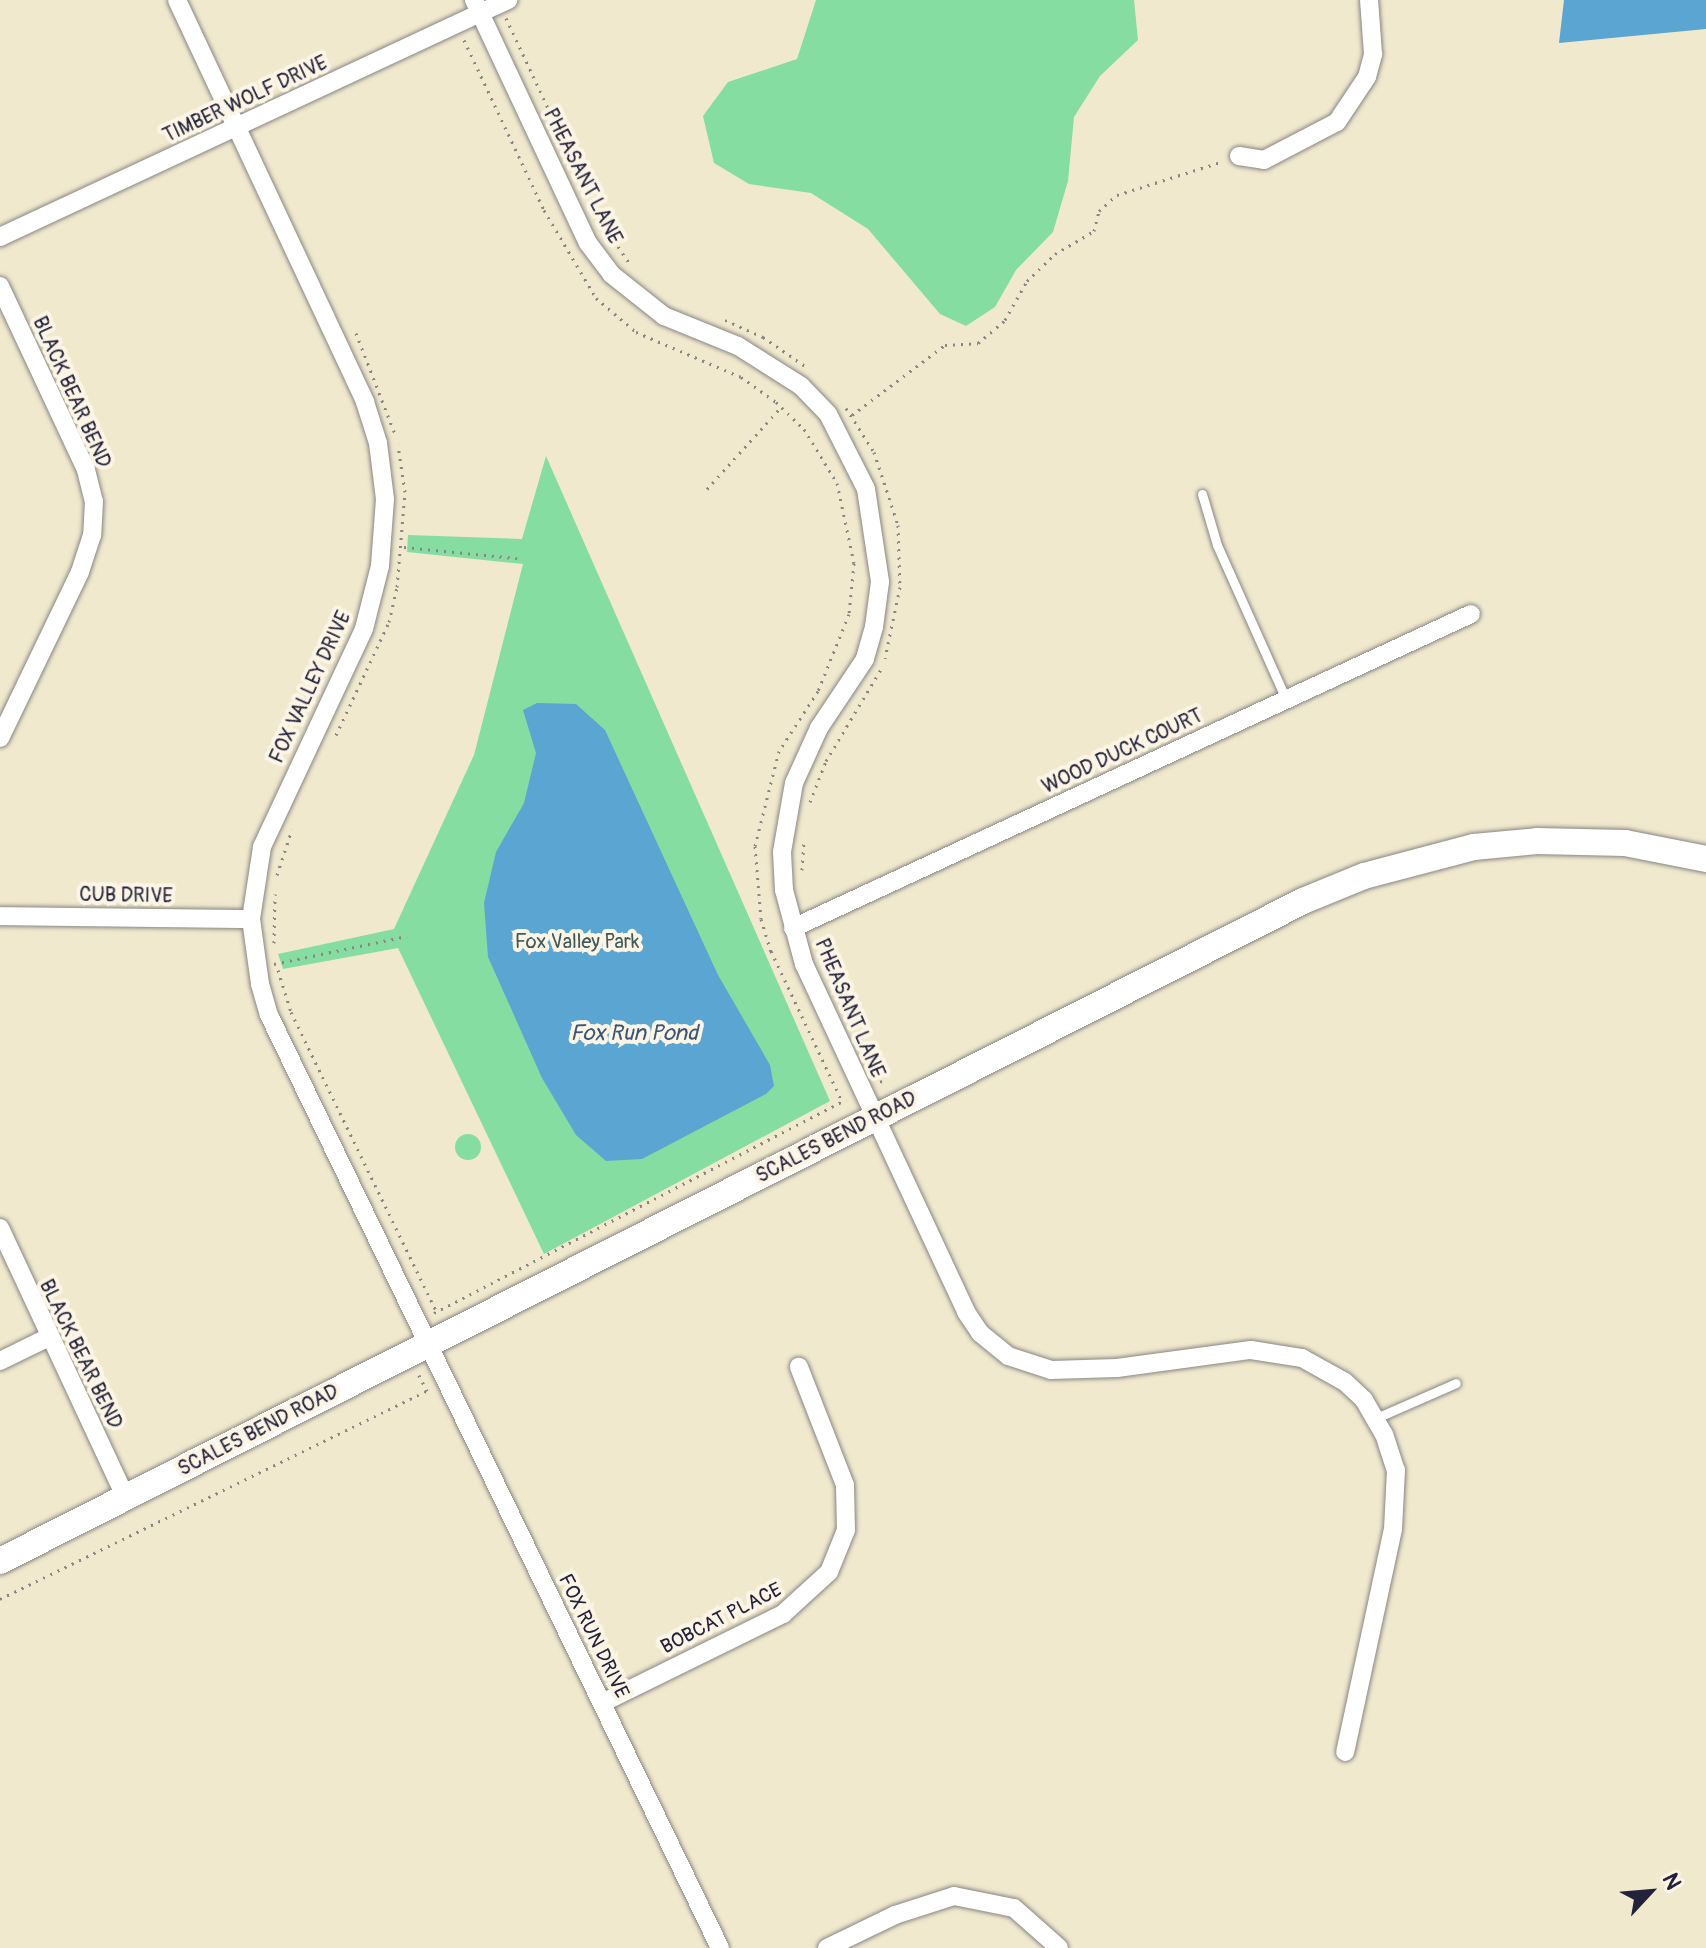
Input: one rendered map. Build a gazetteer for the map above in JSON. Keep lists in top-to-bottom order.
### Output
{
  "streets": {
    "street": [
      "TIMBER WOLF DRIVE",
      "PHEASANT LANE",
      "BLACK BEAR BEND",
      "FOX VALLEY DRIVE",
      "WOOD DUCK COURT",
      "CUB DRIVE",
      "SCALES BEND ROAD",
      "BOBCAT PLACE",
      "FOX RUN DRIVE"
    ]
  },
  "crossings": [
    ["TIMBER WOLF DRIVE", "PHEASANT LANE"],
    ["TIMBER WOLF DRIVE", "FOX VALLEY DRIVE"],
    ["PHEASANT LANE", "WOOD DUCK COURT"],
    ["PHEASANT LANE", "SCALES BEND ROAD"],
    ["BLACK BEAR BEND", "SCALES BEND ROAD"],
    ["FOX VALLEY DRIVE", "CUB DRIVE"],
    ["FOX VALLEY DRIVE", "SCALES BEND ROAD"],
    ["FOX VALLEY DRIVE", "FOX RUN DRIVE"],
    ["SCALES BEND ROAD", "FOX RUN DRIVE"],
    ["BOBCAT PLACE", "FOX RUN DRIVE"]
  ],
  "water": ["Fox Run Pond"],
  "parks": ["Fox Valley Park"],
  "north": "top right"
}
